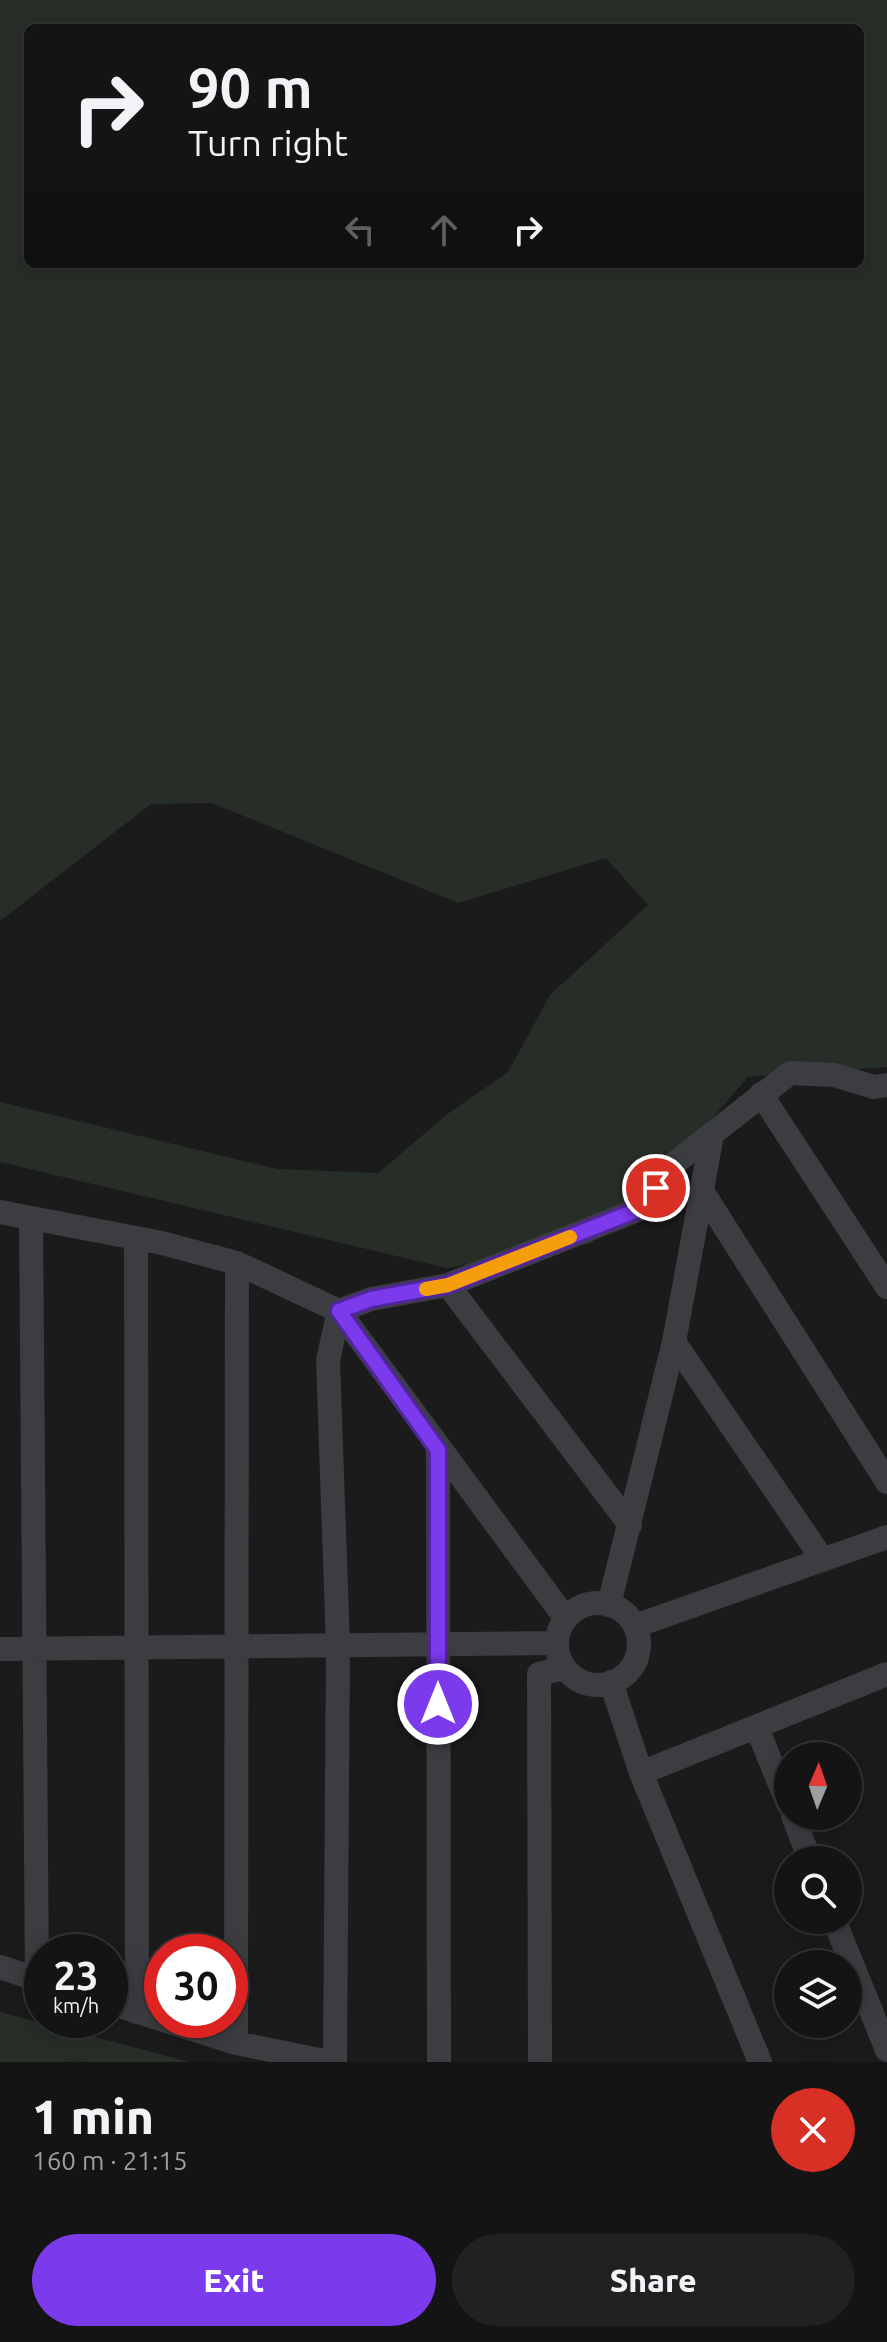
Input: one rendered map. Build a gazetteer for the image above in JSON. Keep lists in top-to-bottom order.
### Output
{
  "north": "top",
  "page": {
    "turn": ["90 m", "Turn right"],
    "speed": "23 km/h",
    "limit": "30",
    "heading": ["1 min", "160 m · 21:15"],
    "buttons": ["Exit", "Share"]
  }
}
